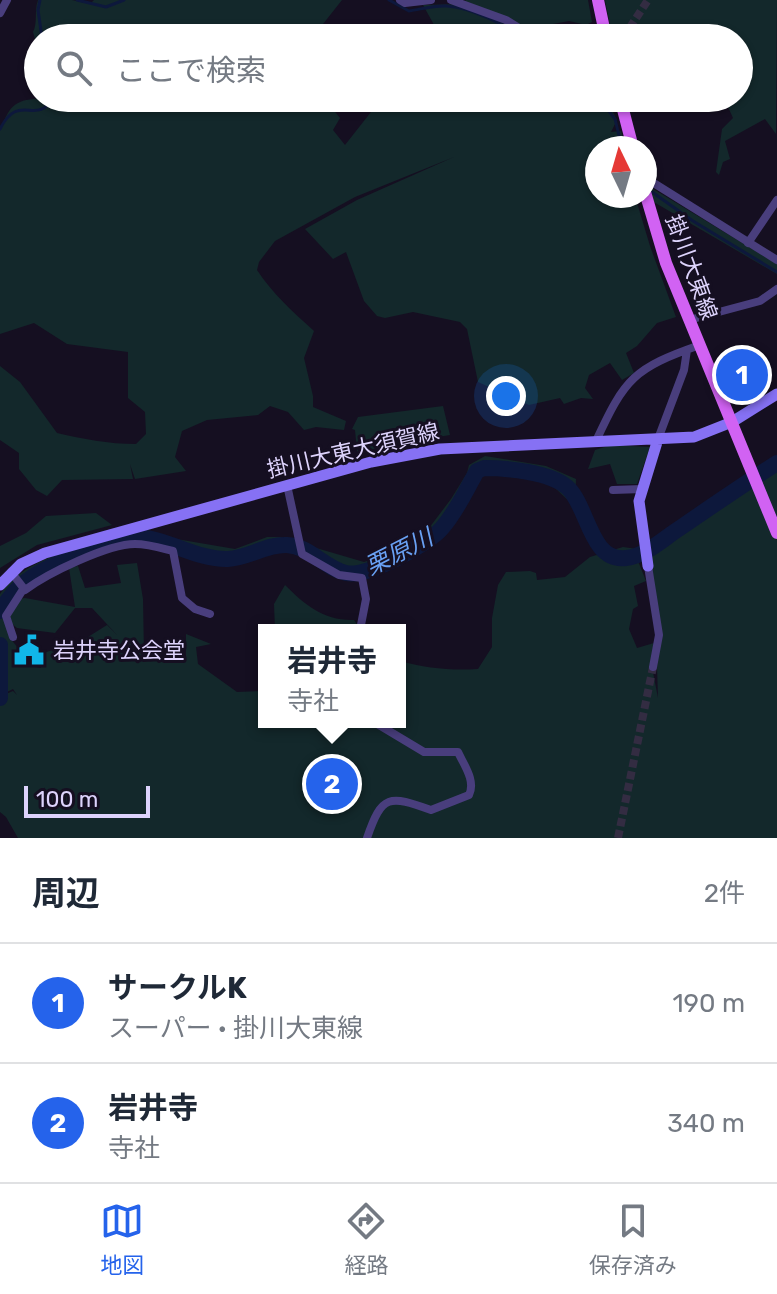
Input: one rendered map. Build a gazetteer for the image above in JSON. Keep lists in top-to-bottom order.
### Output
{
  "streets": {
    "main road": ["掛川大東線", "掛川大東大須賀線"]
  },
  "crossings": [
    ["掛川大東線", "掛川大東大須賀線"]
  ],
  "water": ["栗原川"],
  "places": {
    "public building": ["岩井寺公会堂"]
  },
  "scale_bar": "100 m",
  "north": "top",
  "page": {
    "search": "ここで検索",
    "pins": ["1", "2"],
    "popup": ["岩井寺", "寺社"],
    "scale": "100 m",
    "heading": ["周辺", "2件"],
    "list": [
      {
        "mark": "1",
        "name": "サークルK",
        "note": "スーパー · 掛川大東線",
        "value": "190 m"
      },
      {
        "mark": "2",
        "name": "岩井寺",
        "note": "寺社",
        "value": "340 m"
      }
    ],
    "nav": ["地図", "経路", "保存済み"]
  }
}
